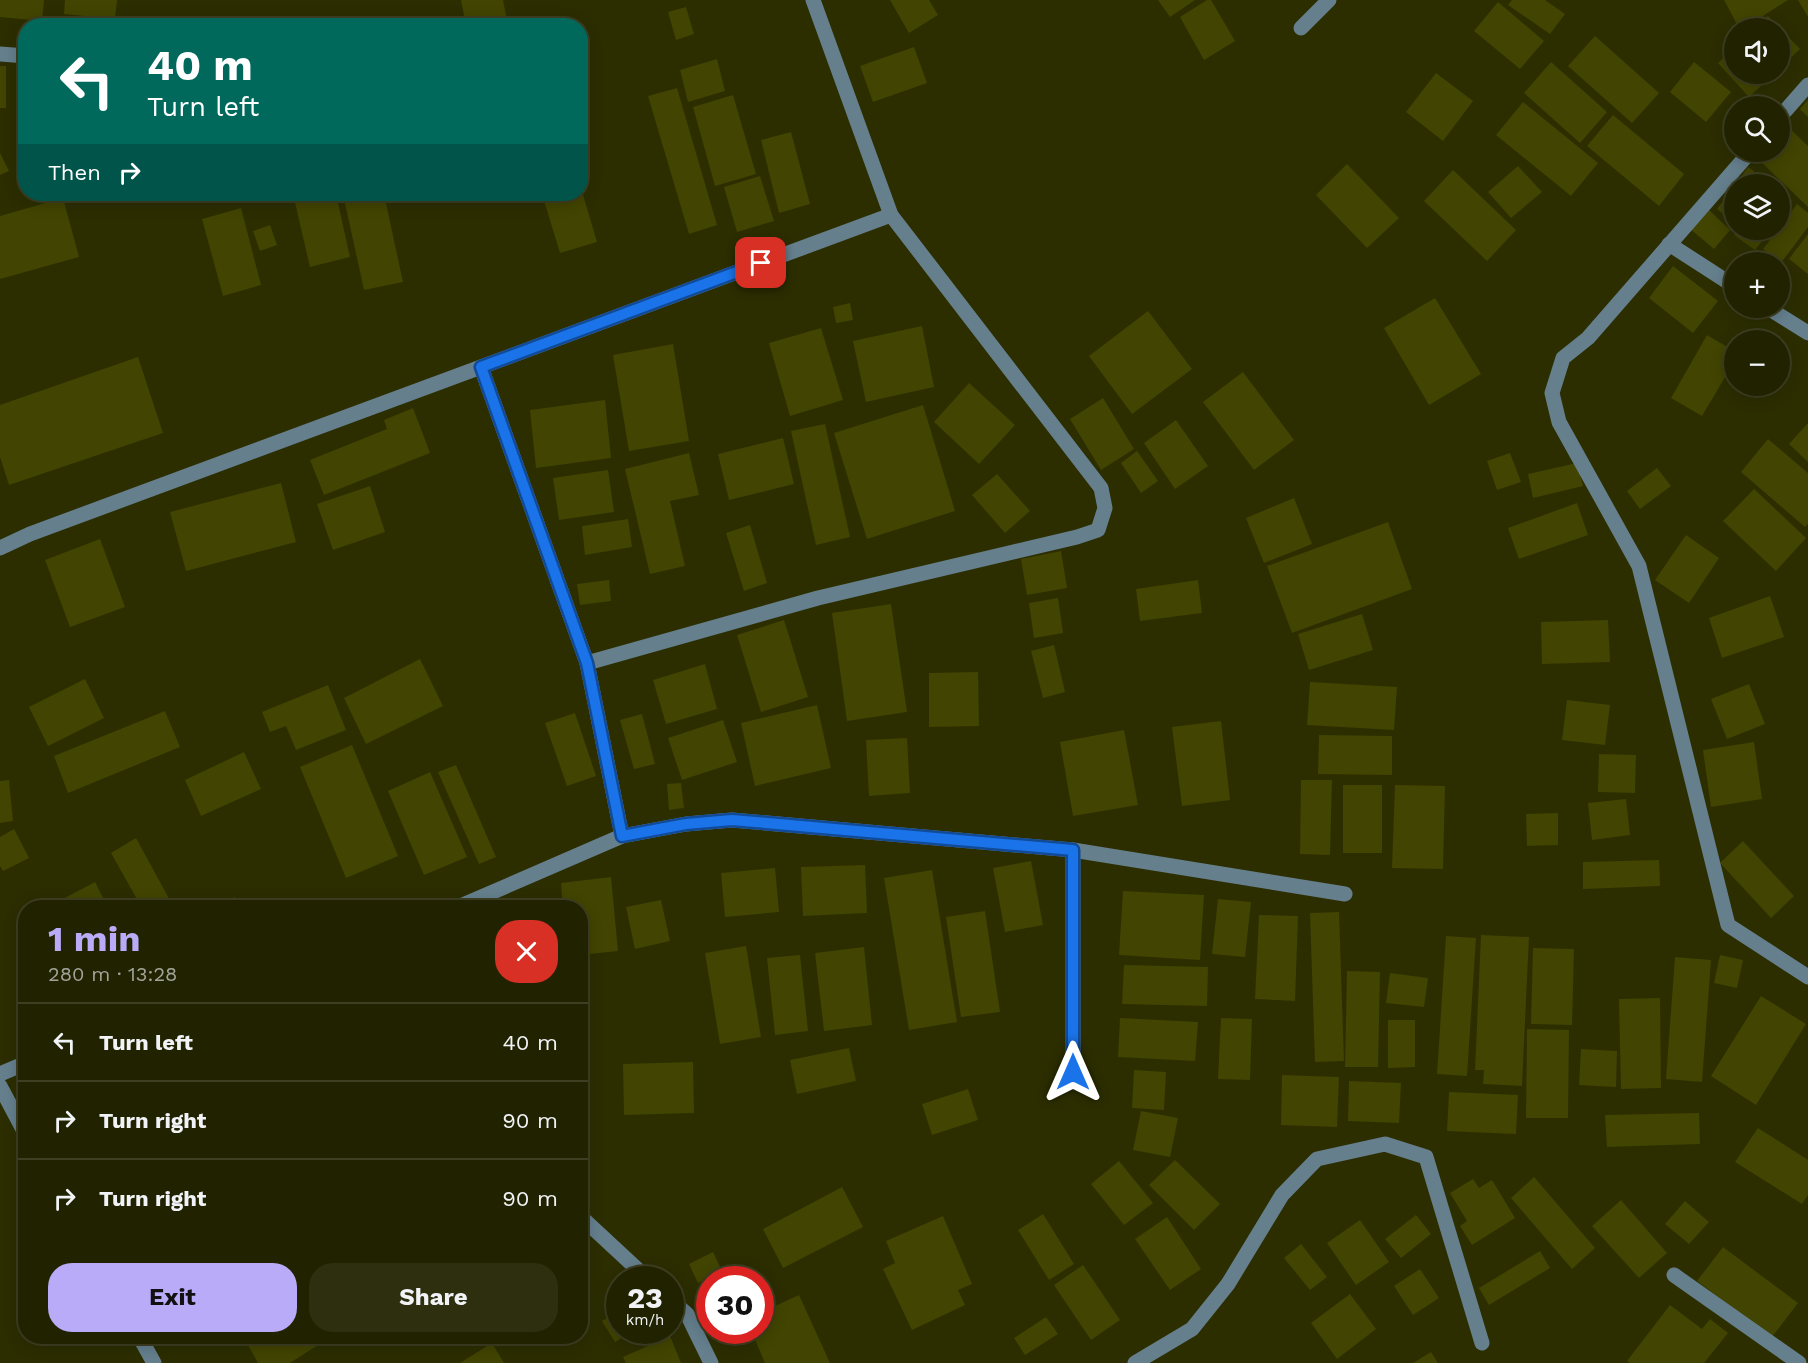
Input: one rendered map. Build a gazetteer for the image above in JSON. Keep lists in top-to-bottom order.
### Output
{
  "page": {
    "map_buttons": ["+", "−"],
    "turn": ["40 m", "Turn left"],
    "then": "Then",
    "heading": ["1 min", "280 m · 13:28"],
    "list": [
      {
        "name": "Turn left",
        "value": "40 m"
      },
      {
        "name": "Turn right",
        "value": "90 m"
      },
      {
        "name": "Turn right",
        "value": "90 m"
      }
    ],
    "buttons": ["Exit", "Share"],
    "speed": "23 km/h",
    "limit": "30"
  }
}
